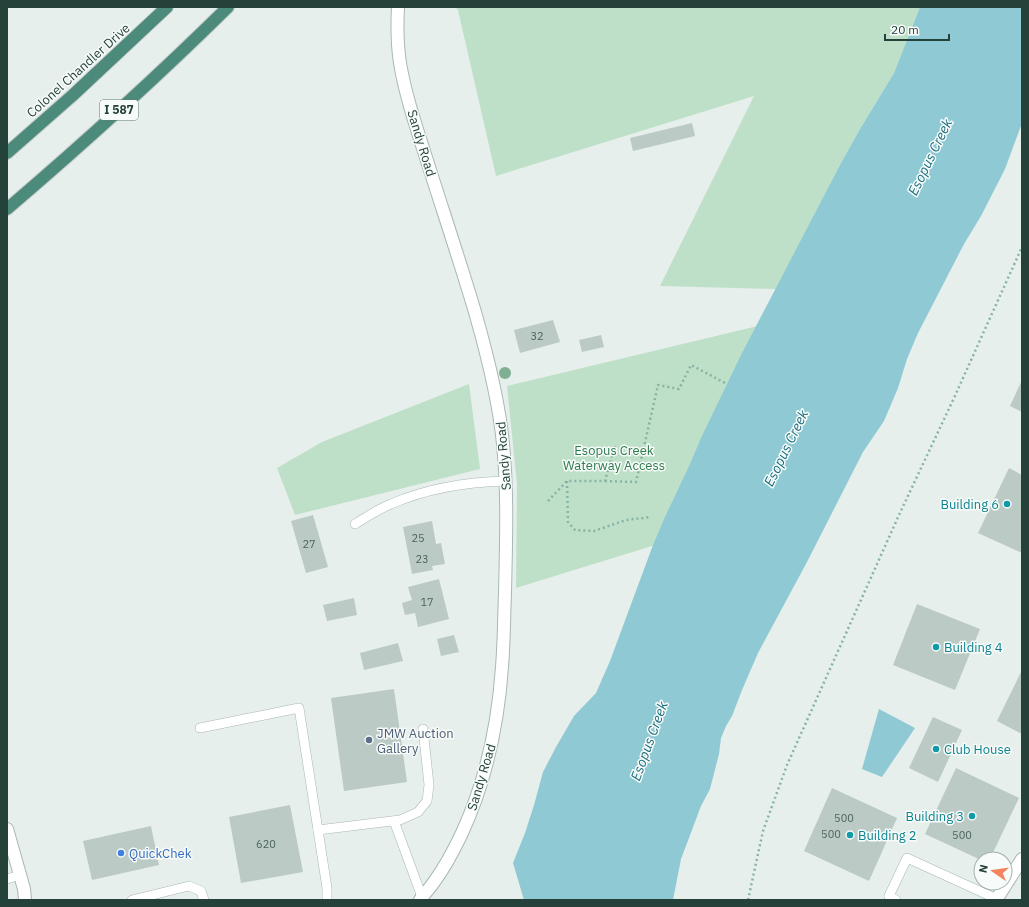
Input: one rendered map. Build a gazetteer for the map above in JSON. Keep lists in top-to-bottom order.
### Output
{
  "streets": {
    "highway": ["Colonel Chandler Drive", "I 587"],
    "street": ["Sandy Road"]
  },
  "water": ["Esopus Creek"],
  "parks": ["Esopus Creek Waterway Access"],
  "places": [
    "Building 6",
    "Building 4",
    "JMW Auction Gallery",
    "Club House",
    "Building 3",
    "Building 2",
    "QuickChek"
  ],
  "house_numbers": [
    "32",
    "25",
    "27",
    "23",
    "17",
    "500",
    "500",
    "500",
    "620"
  ],
  "scale_bar": "20 m",
  "north": "left"
}
